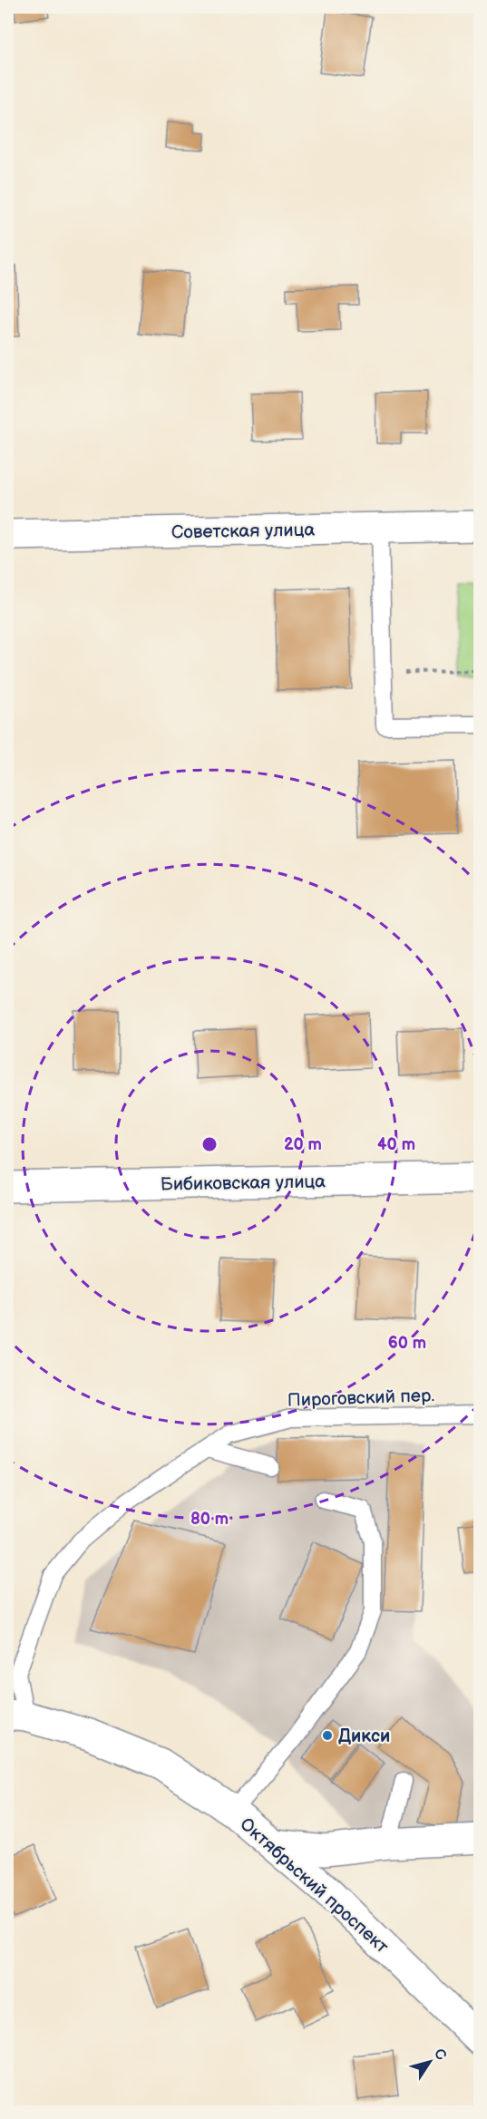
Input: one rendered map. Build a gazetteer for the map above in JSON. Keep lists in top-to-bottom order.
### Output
{
  "streets": {
    "street": ["Советская улица", "Бибиковская улица", "Октябрьский проспект"],
    "lane": ["Пироговский пер."]
  },
  "crossings": [
    ["Пироговский пер.", "Октябрьский проспект"]
  ],
  "places": ["Дикси"],
  "north": "top right",
  "rings": [
    "20 m",
    "40 m",
    "60 m",
    "80 m"
  ]
}
